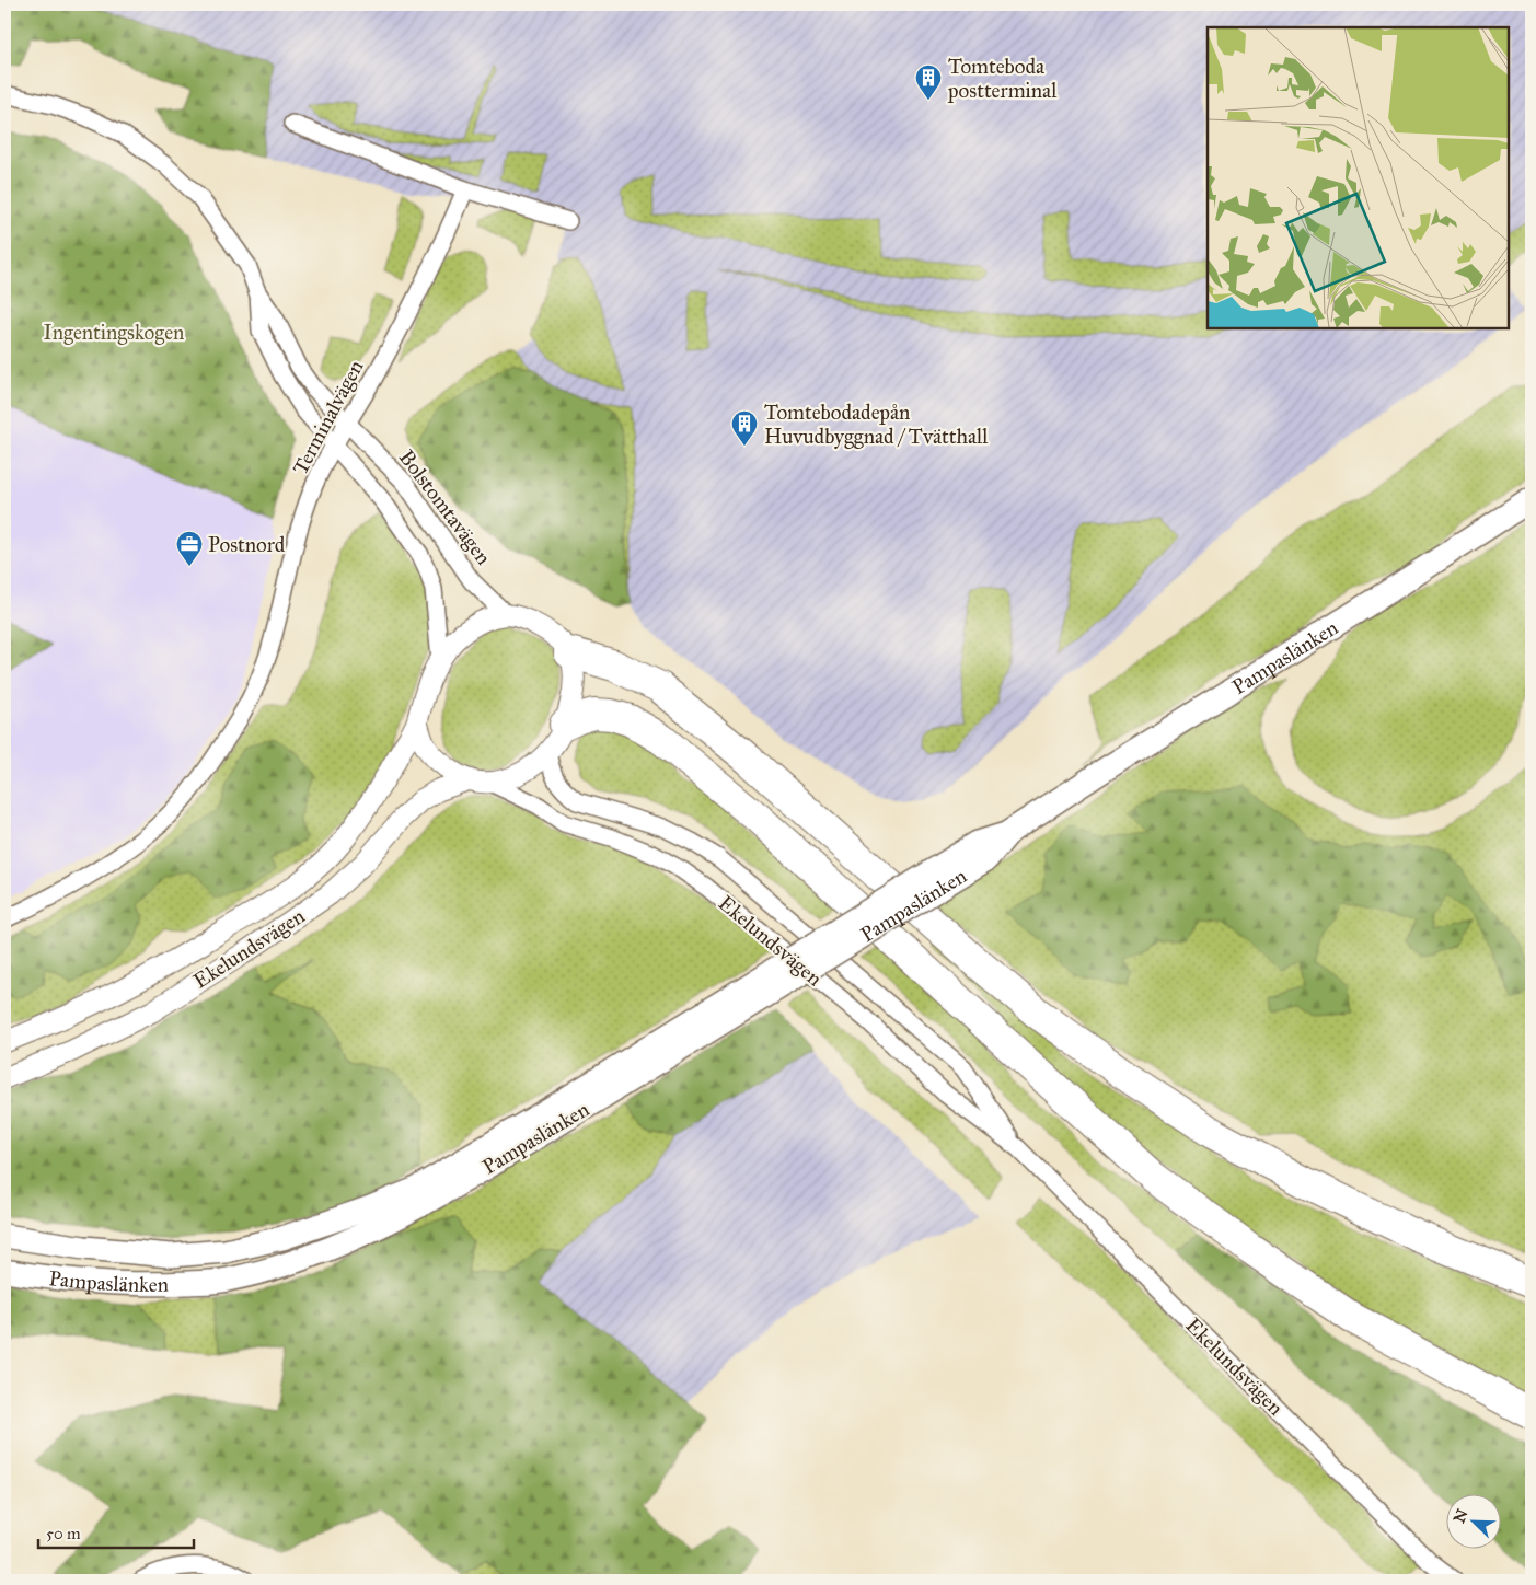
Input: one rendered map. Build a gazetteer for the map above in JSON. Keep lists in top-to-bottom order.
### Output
{
  "streets": {
    "main road": ["Pampaslänken"],
    "street": ["Terminalvägen", "Bolstomtavägen", "Ekelundsvägen"]
  },
  "crossings": [
    ["Terminalvägen", "Bolstomtavägen"],
    ["Bolstomtavägen", "Ekelundsvägen"]
  ],
  "parks": ["Ingentingskogen"],
  "places": {
    "building": ["Tomteboda postterminal", "Tomtebodadepån Huvudbyggnad / Tvätthall"],
    "office": ["Postnord"]
  },
  "scale_bar": "50 m",
  "north": "top left"
}
